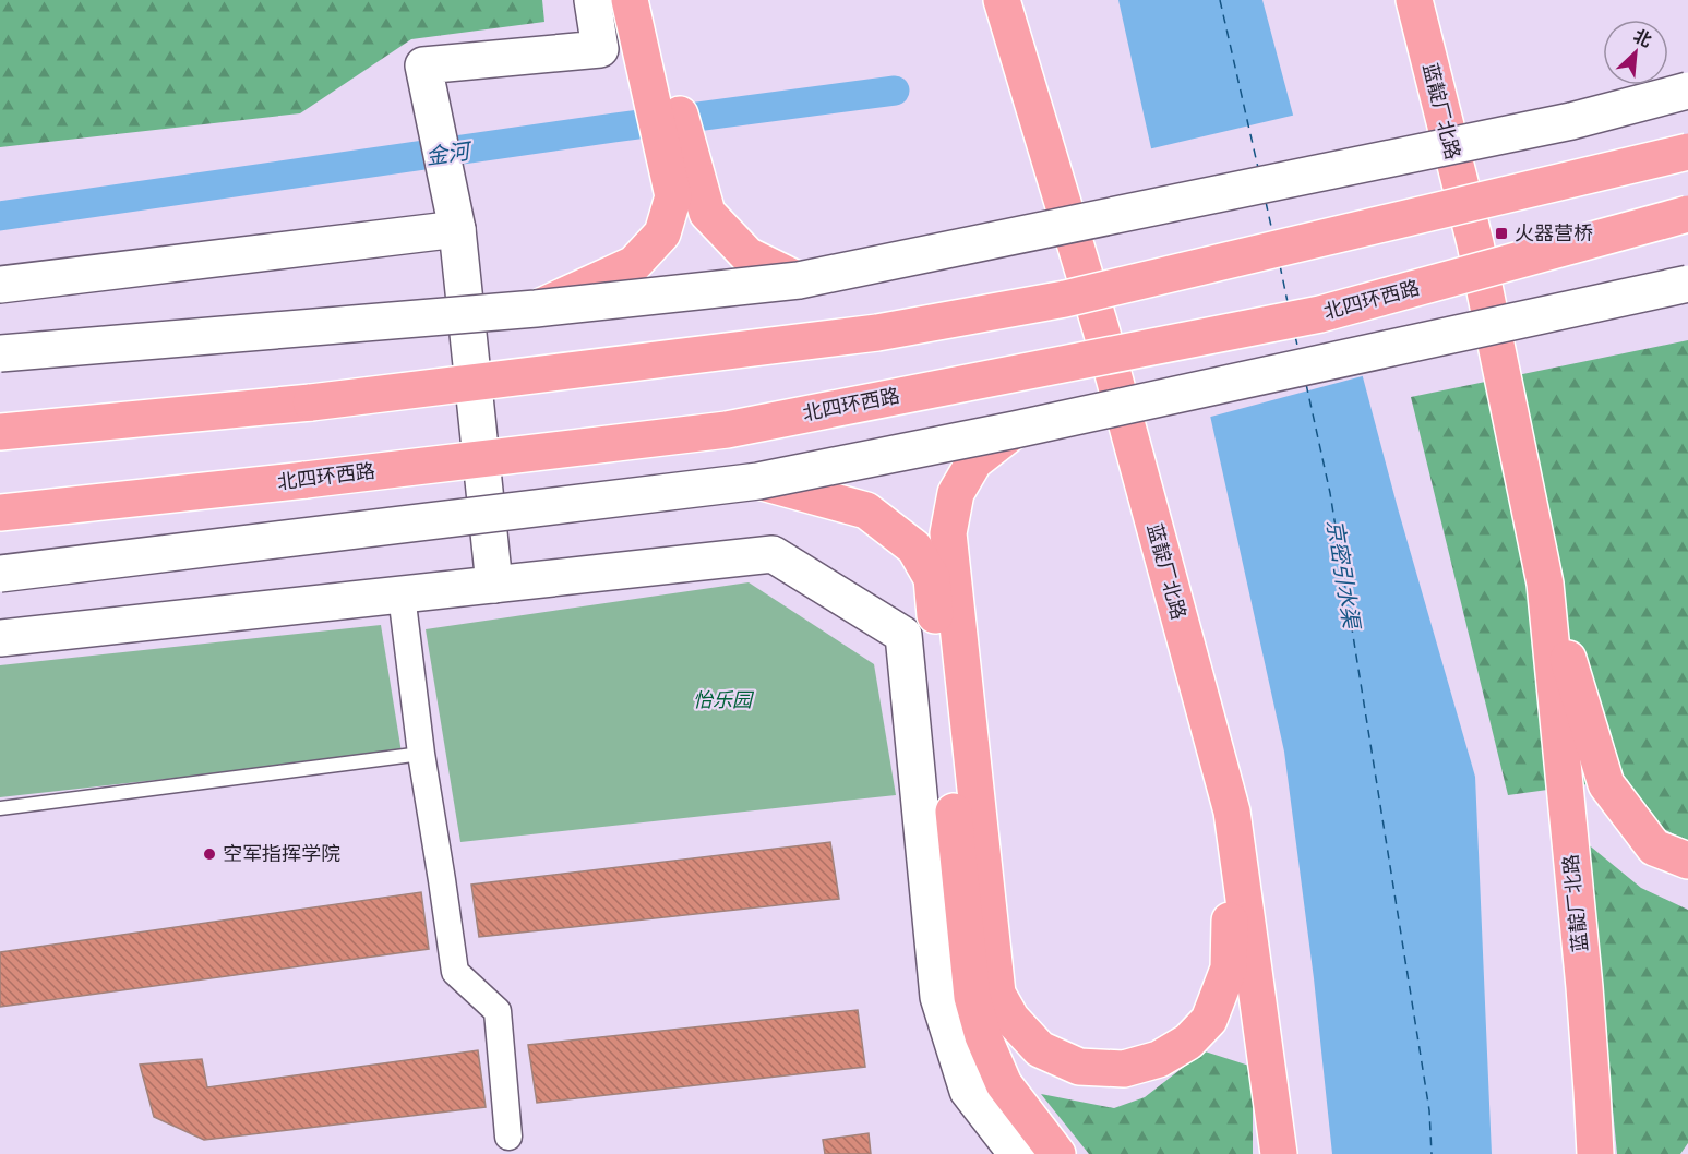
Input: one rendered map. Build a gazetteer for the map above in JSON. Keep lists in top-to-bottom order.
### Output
{
  "streets": {
    "highway": ["蓝靛厂北路", "北四环西路"]
  },
  "water": ["金河", "京密引水渠"],
  "parks": ["怡乐园"],
  "places": {
    "transit": ["火器营桥"],
    "other": ["空军指挥学院"]
  },
  "north": "top right"
}
